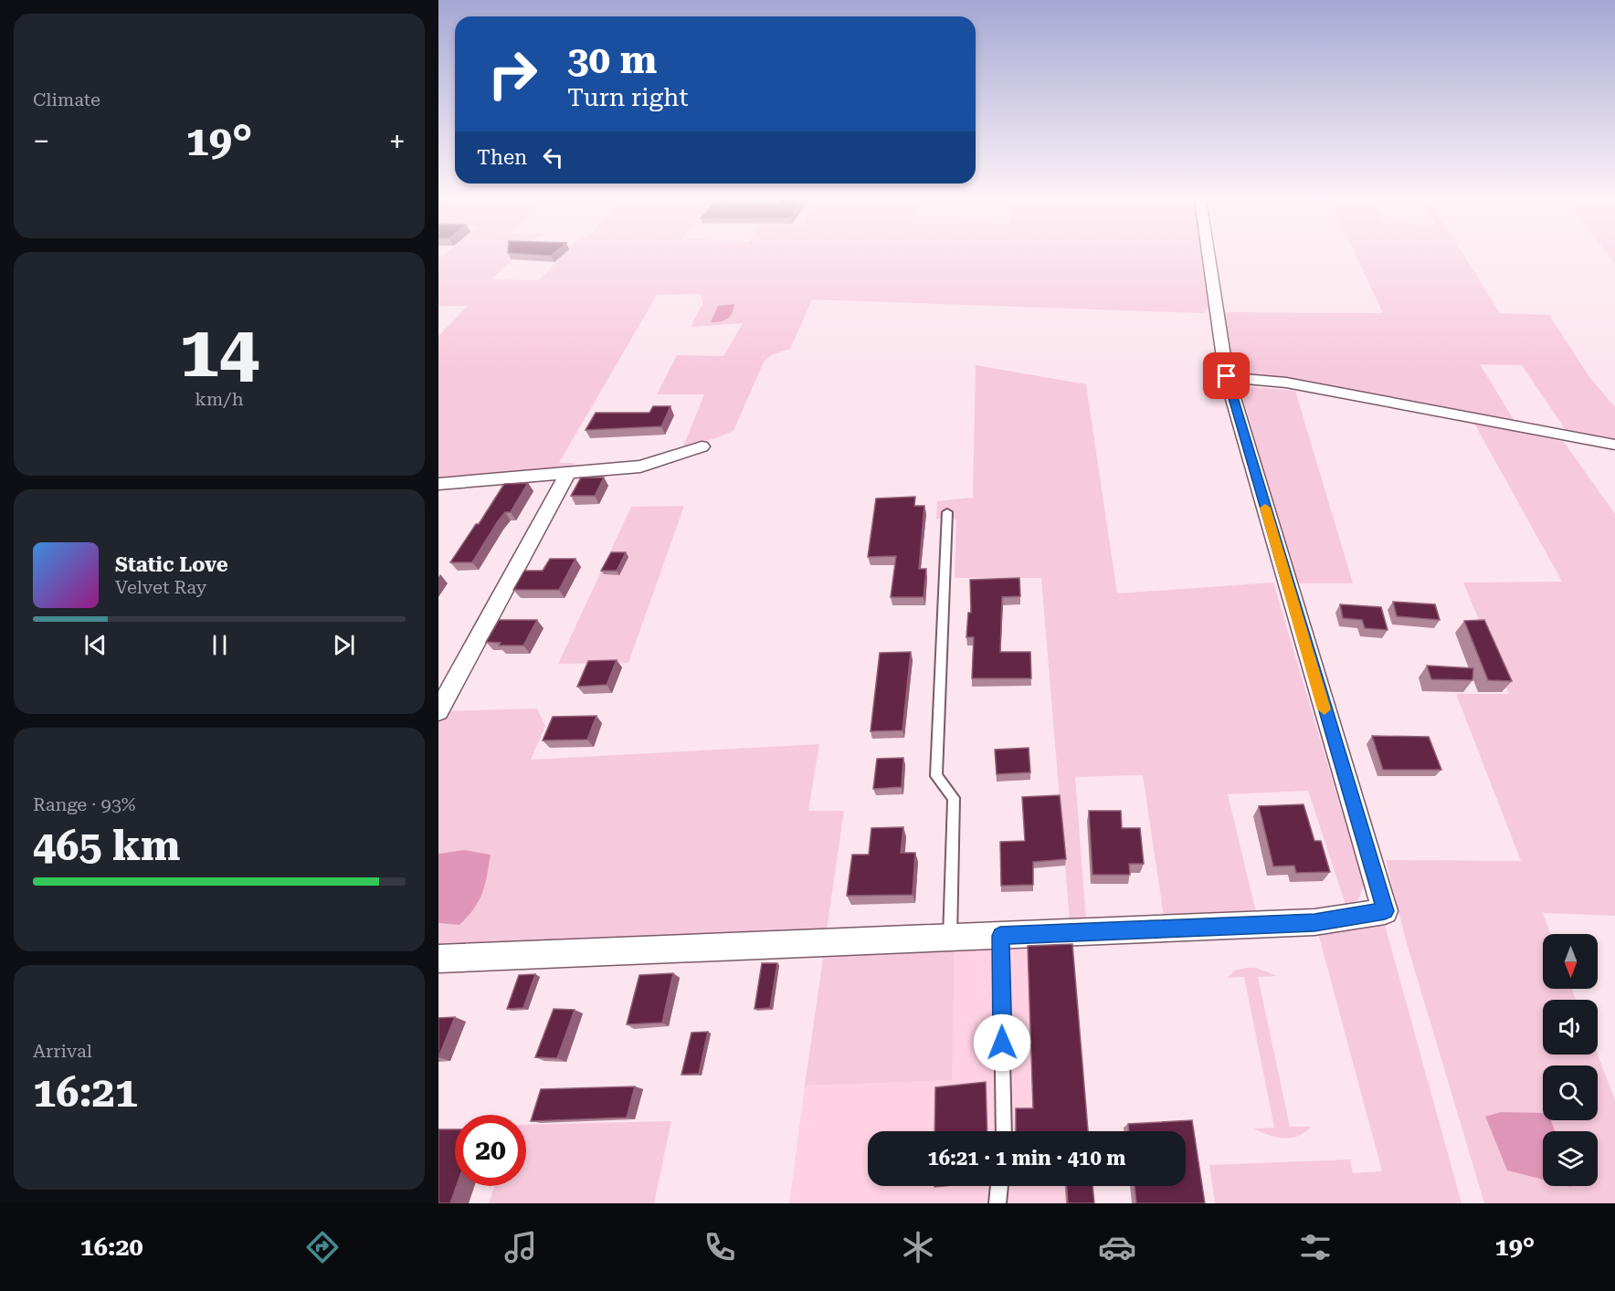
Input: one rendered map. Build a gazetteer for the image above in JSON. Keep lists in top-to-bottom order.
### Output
{
  "north": "bottom",
  "page": {
    "tile": [
      "Climate",
      ["14", "km/h"],
      ["Range · 93%", "465 km"],
      ["Arrival", "16:21"]
    ],
    "turn": ["30 m", "Turn right"],
    "heat": ["−", "19°", "+"],
    "then": "Then",
    "song": ["Static Love", "Velvet Ray"],
    "limit": "20",
    "trip": "16:21 · 1 min · 410 m",
    "tabs": ["16:20", "19°"]
  }
}
